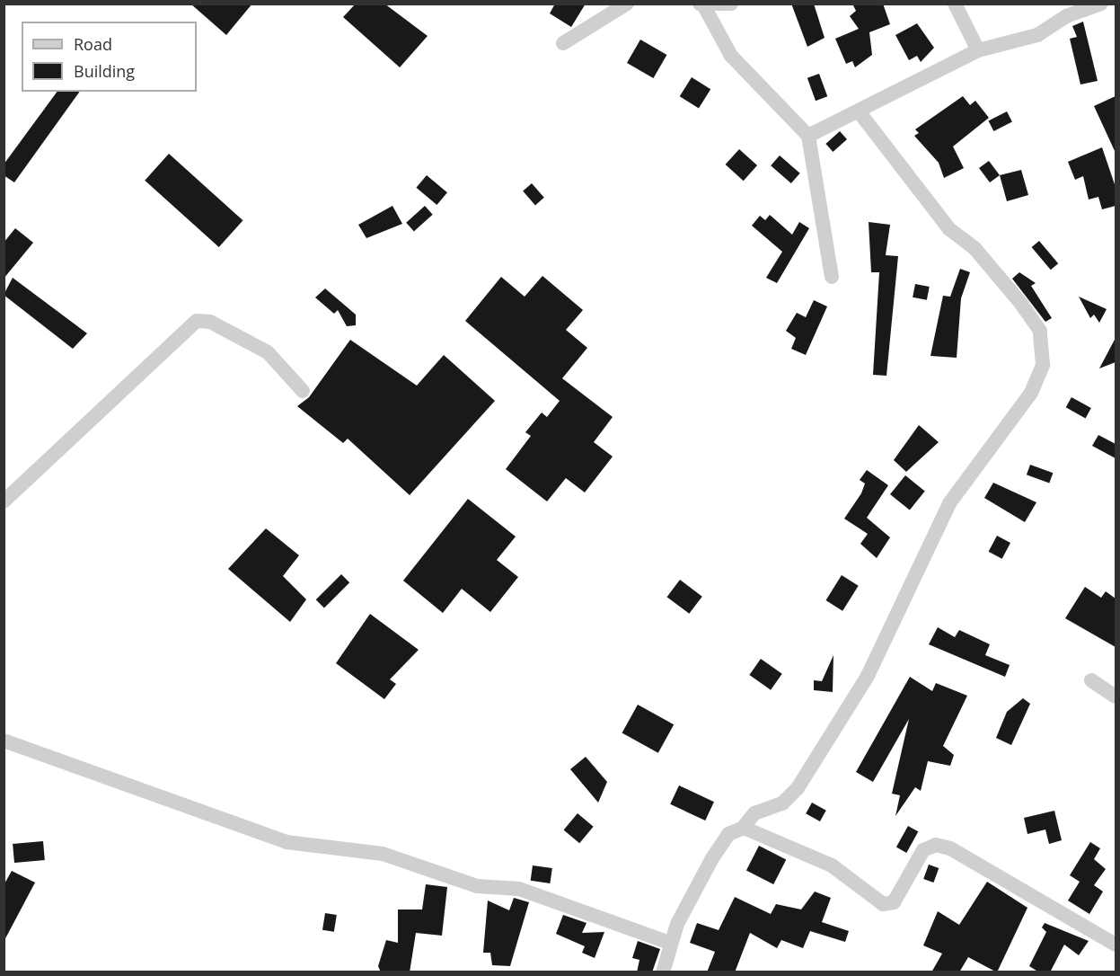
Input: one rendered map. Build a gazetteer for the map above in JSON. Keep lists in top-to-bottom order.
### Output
{
  "legend": ["Road", "Building"]
}
